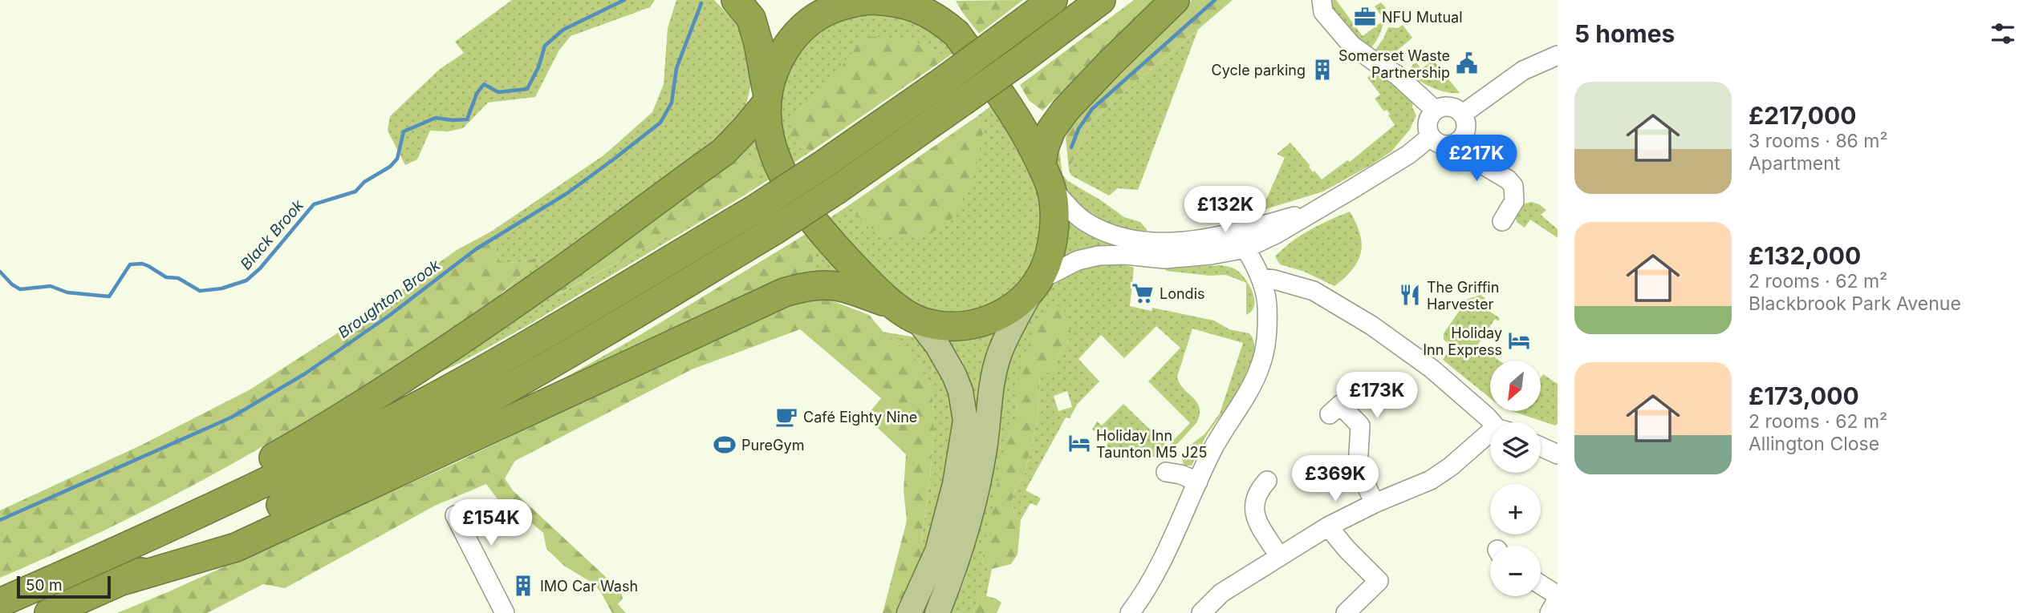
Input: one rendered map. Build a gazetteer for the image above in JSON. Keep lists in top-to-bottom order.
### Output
{
  "water": ["Black Brook", "Broughton Brook"],
  "places": {
    "office": ["NFU Mutual"],
    "public building": ["Somerset Waste Partnership"],
    "building": ["Cycle parking", "IMO Car Wash"],
    "supermarket": ["Londis"],
    "restaurant": ["The Griffin Harvester"],
    "hotel": ["Holiday Inn Express", "Holiday Inn Taunton M5 J25"],
    "cafe": ["Café Eighty Nine"],
    "sports": ["PureGym"]
  },
  "scale_bar": "50 m",
  "north": "bottom left",
  "page": {
    "heading": "5 homes",
    "list": [
      {
        "name": "£217,000",
        "note": "3 rooms · 86 m² · Apartment"
      },
      {
        "name": "£132,000",
        "note": "2 rooms · 62 m² · Blackbrook Park Avenue"
      },
      {
        "name": "£173,000",
        "note": "2 rooms · 62 m² · Allington Close"
      }
    ],
    "price": [
      "£217K",
      "£132K",
      "£173K",
      "£369K",
      "£154K"
    ],
    "map_buttons": ["+", "−"],
    "scale": "50 m"
  }
}
